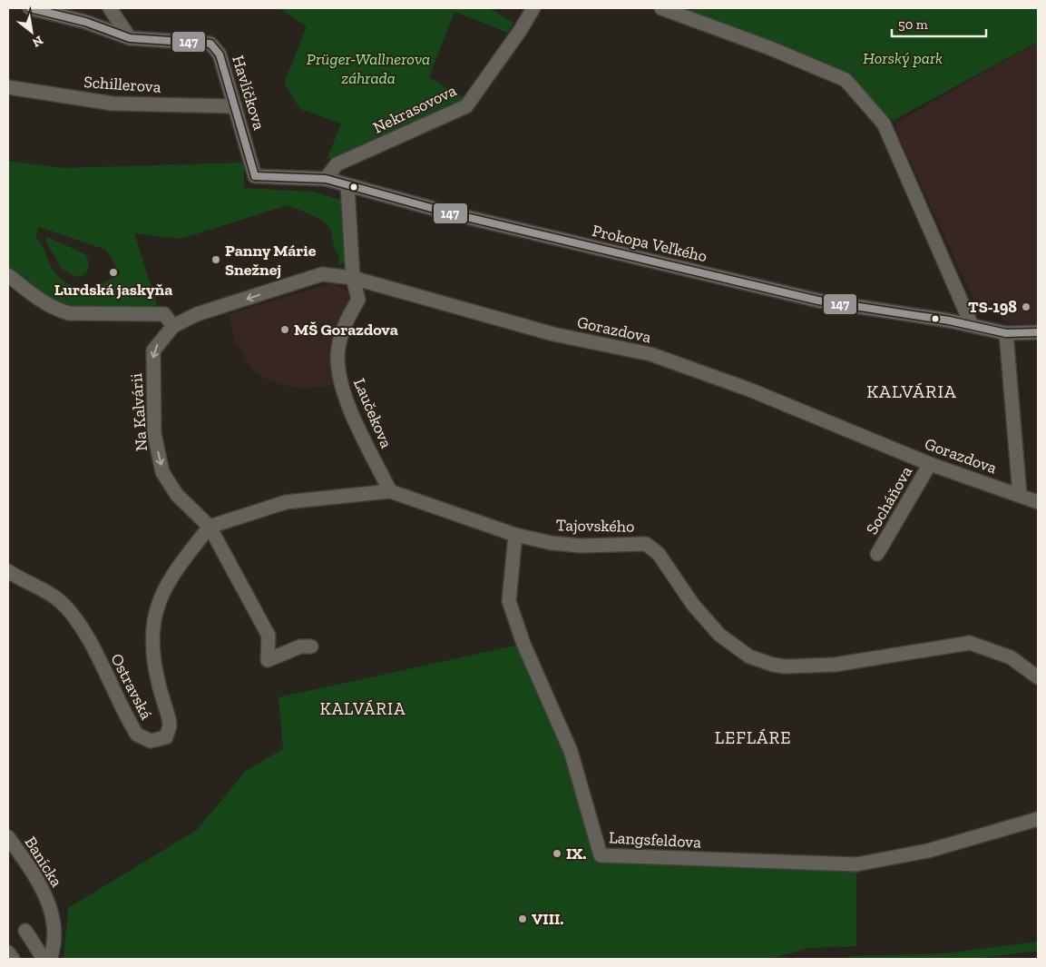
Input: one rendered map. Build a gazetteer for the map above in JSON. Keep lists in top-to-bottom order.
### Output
{
  "streets": {
    "street": [
      "Schillerova",
      "Havlíčkova",
      "Nekrasovova",
      "Prokopa Veľkého",
      "Gorazdova",
      "Na Kalvárii",
      "Laučekova",
      "Socháňova",
      "Tajovského",
      "Ostravská",
      "Langsfeldova",
      "Banícka"
    ]
  },
  "crossings": [
    ["Schillerova", "Havlíčkova"],
    ["Havlíčkova", "Prokopa Veľkého"],
    ["Nekrasovova", "Prokopa Veľkého"],
    ["Prokopa Veľkého", "Laučekova"],
    ["Gorazdova", "Na Kalvárii"],
    ["Gorazdova", "Laučekova"],
    ["Gorazdova", "Socháňova"],
    ["Na Kalvárii", "Tajovského"],
    ["Na Kalvárii", "Ostravská"],
    ["Laučekova", "Tajovského"],
    ["Tajovského", "Ostravská"],
    ["Tajovského", "Langsfeldova"]
  ],
  "one_way": ["Na Kalvárii"],
  "districts": ["KALVÁRIA", "KALVÁRIA", "LEFLÁRE"],
  "parks": ["Horský park", "Prüger-Wallnerova záhrada"],
  "places": [
    "Panny Márie Snežnej",
    "Lurdská jaskyňa",
    "TS-198",
    "MŠ Gorazdova",
    "IX.",
    "VIII."
  ],
  "lines": ["transit line 147"],
  "scale_bar": "50 m",
  "north": "bottom right"
}
